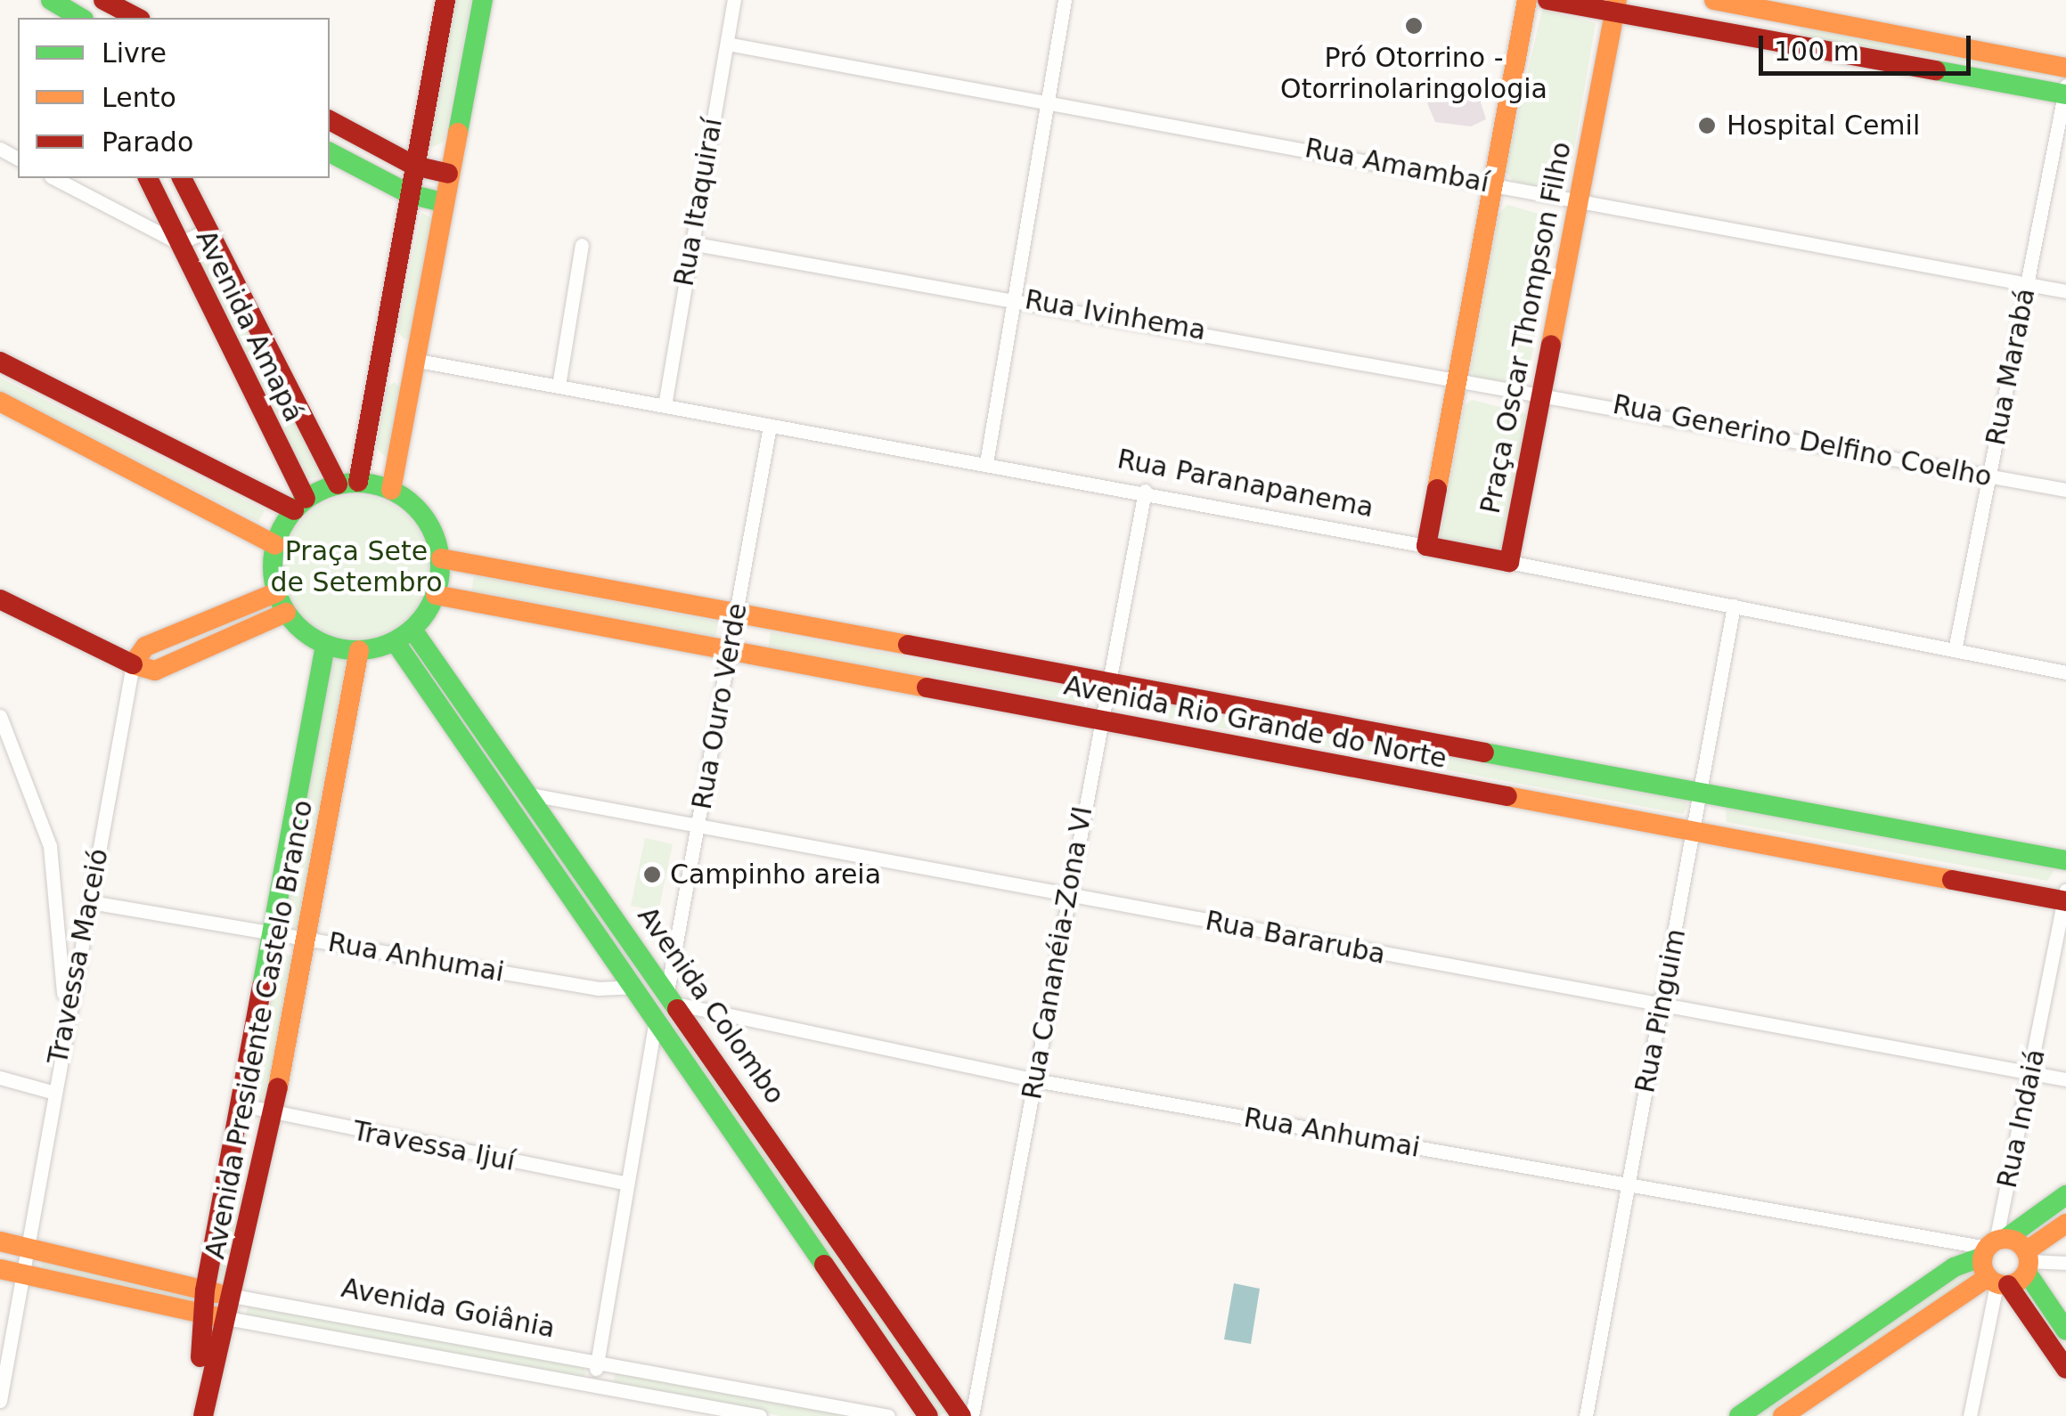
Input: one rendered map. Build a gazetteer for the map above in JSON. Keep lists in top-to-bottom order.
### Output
{
  "streets": {
    "street": [
      "Rua Amambaí",
      "Rua Itaquiraí",
      "Rua Ivinhema",
      "Avenida Amapá",
      "Praça Oscar Thompson Filho",
      "Rua Marabá",
      "Rua Generino Delfino Coelho",
      "Rua Paranapanema",
      "Rua Ouro Verde",
      "Avenida Rio Grande do Norte",
      "Rua Bararuba",
      "Rua Cananéia-Zona VI",
      "Travessa Maceió",
      "Rua Anhumai",
      "Avenida Colombo",
      "Rua Pinguim",
      "Avenida Presidente Castelo Branco",
      "Rua Indaiá",
      "Travessa Ijuí",
      "Avenida Goiânia"
    ]
  },
  "crossings": [
    ["Rua Amambaí", "Rua Itaquiraí"],
    ["Rua Amambaí", "Praça Oscar Thompson Filho"],
    ["Rua Amambaí", "Rua Marabá"],
    ["Rua Itaquiraí", "Rua Ivinhema"],
    ["Rua Itaquiraí", "Rua Paranapanema"],
    ["Rua Ivinhema", "Praça Oscar Thompson Filho"],
    ["Rua Ivinhema", "Rua Generino Delfino Coelho"],
    ["Avenida Amapá", "Avenida Rio Grande do Norte"],
    ["Avenida Amapá", "Avenida Colombo"],
    ["Avenida Amapá", "Avenida Presidente Castelo Branco"],
    ["Praça Oscar Thompson Filho", "Rua Generino Delfino Coelho"],
    ["Praça Oscar Thompson Filho", "Rua Paranapanema"],
    ["Rua Marabá", "Rua Generino Delfino Coelho"],
    ["Rua Marabá", "Rua Paranapanema"],
    ["Rua Paranapanema", "Rua Ouro Verde"],
    ["Rua Paranapanema", "Rua Cananéia-Zona VI"],
    ["Rua Paranapanema", "Rua Pinguim"],
    ["Rua Ouro Verde", "Avenida Rio Grande do Norte"],
    ["Rua Ouro Verde", "Rua Bararuba"],
    ["Rua Ouro Verde", "Avenida Colombo"],
    ["Avenida Rio Grande do Norte", "Rua Cananéia-Zona VI"],
    ["Avenida Rio Grande do Norte", "Avenida Colombo"],
    ["Avenida Rio Grande do Norte", "Rua Pinguim"],
    ["Avenida Rio Grande do Norte", "Avenida Presidente Castelo Branco"],
    ["Avenida Rio Grande do Norte", "Rua Indaiá"],
    ["Rua Bararuba", "Rua Cananéia-Zona VI"],
    ["Rua Bararuba", "Avenida Colombo"],
    ["Rua Bararuba", "Rua Pinguim"],
    ["Rua Bararuba", "Rua Indaiá"],
    ["Rua Cananéia-Zona VI", "Rua Anhumai"],
    ["Travessa Maceió", "Rua Anhumai"],
    ["Travessa Maceió", "Avenida Goiânia"],
    ["Rua Anhumai", "Avenida Colombo"],
    ["Rua Anhumai", "Rua Pinguim"],
    ["Rua Anhumai", "Avenida Presidente Castelo Branco"],
    ["Rua Anhumai", "Rua Indaiá"],
    ["Avenida Colombo", "Avenida Presidente Castelo Branco"],
    ["Avenida Presidente Castelo Branco", "Travessa Ijuí"],
    ["Avenida Presidente Castelo Branco", "Avenida Goiânia"]
  ],
  "parks": ["Praça Sete de Setembro"],
  "places": ["Pró Otorrino - Otorrinolaringologia", "Hospital Cemil", "Campinho areia"],
  "legend": ["Livre", "Lento", "Parado"],
  "scale_bar": "100 m"
}
